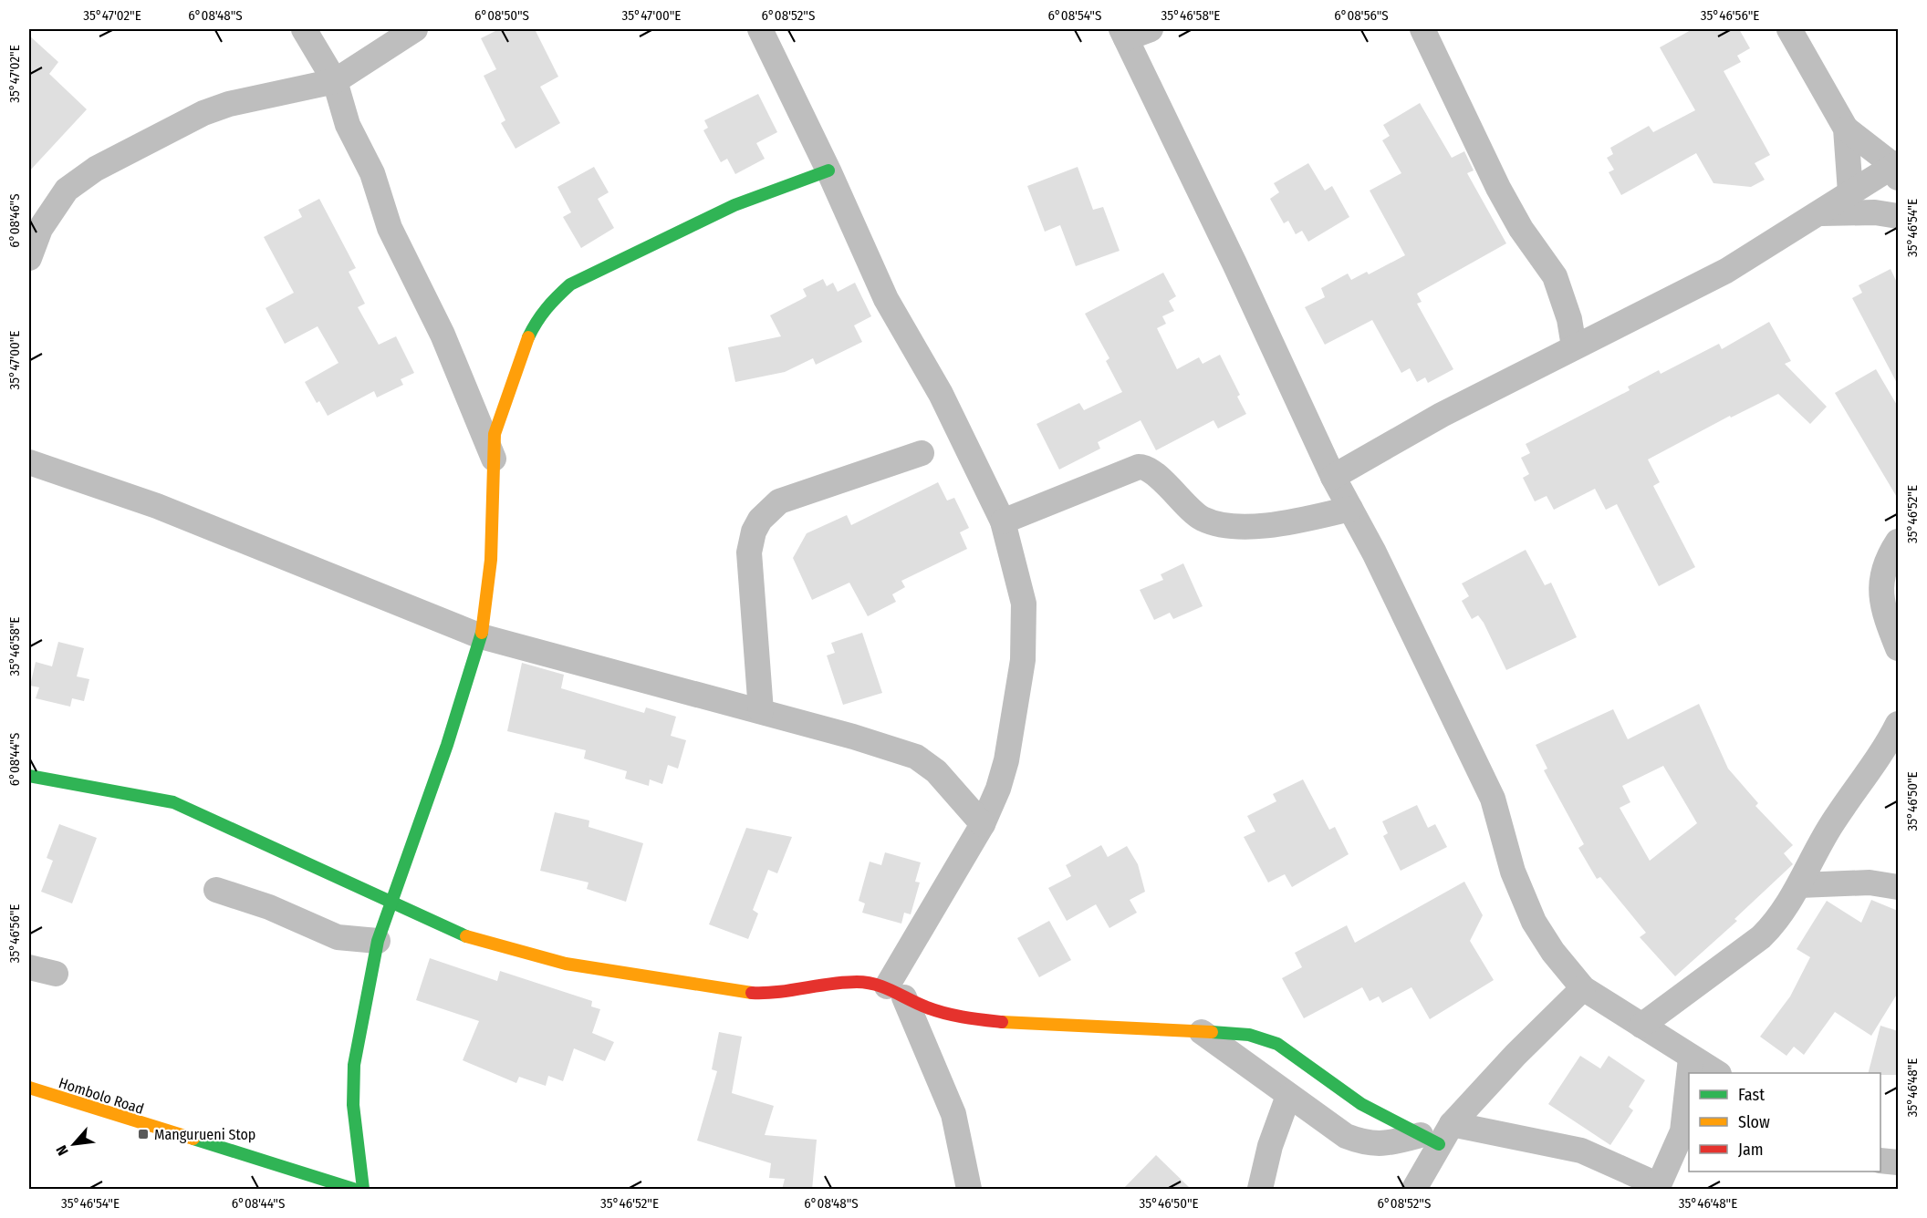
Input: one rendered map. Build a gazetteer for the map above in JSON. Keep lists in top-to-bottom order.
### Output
{
  "streets": {
    "street": ["Hombolo Road"]
  },
  "places": {
    "transit": ["Mangurueni Stop"]
  },
  "legend": ["Fast", "Slow", "Jam"],
  "north": "bottom left",
  "coordinates": [
    "35°47'02\"E",
    "6°08'48\"S",
    "6°08'50\"S",
    "35°47'00\"E",
    "6°08'52\"S",
    "6°08'54\"S",
    "35°46'58\"E",
    "6°08'56\"S",
    "35°46'56\"E",
    "6°08'46\"S",
    "35°46'54\"E",
    "35°46'52\"E",
    "6°08'44\"S",
    "35°46'50\"E",
    "35°46'48\"E"
  ]
}
